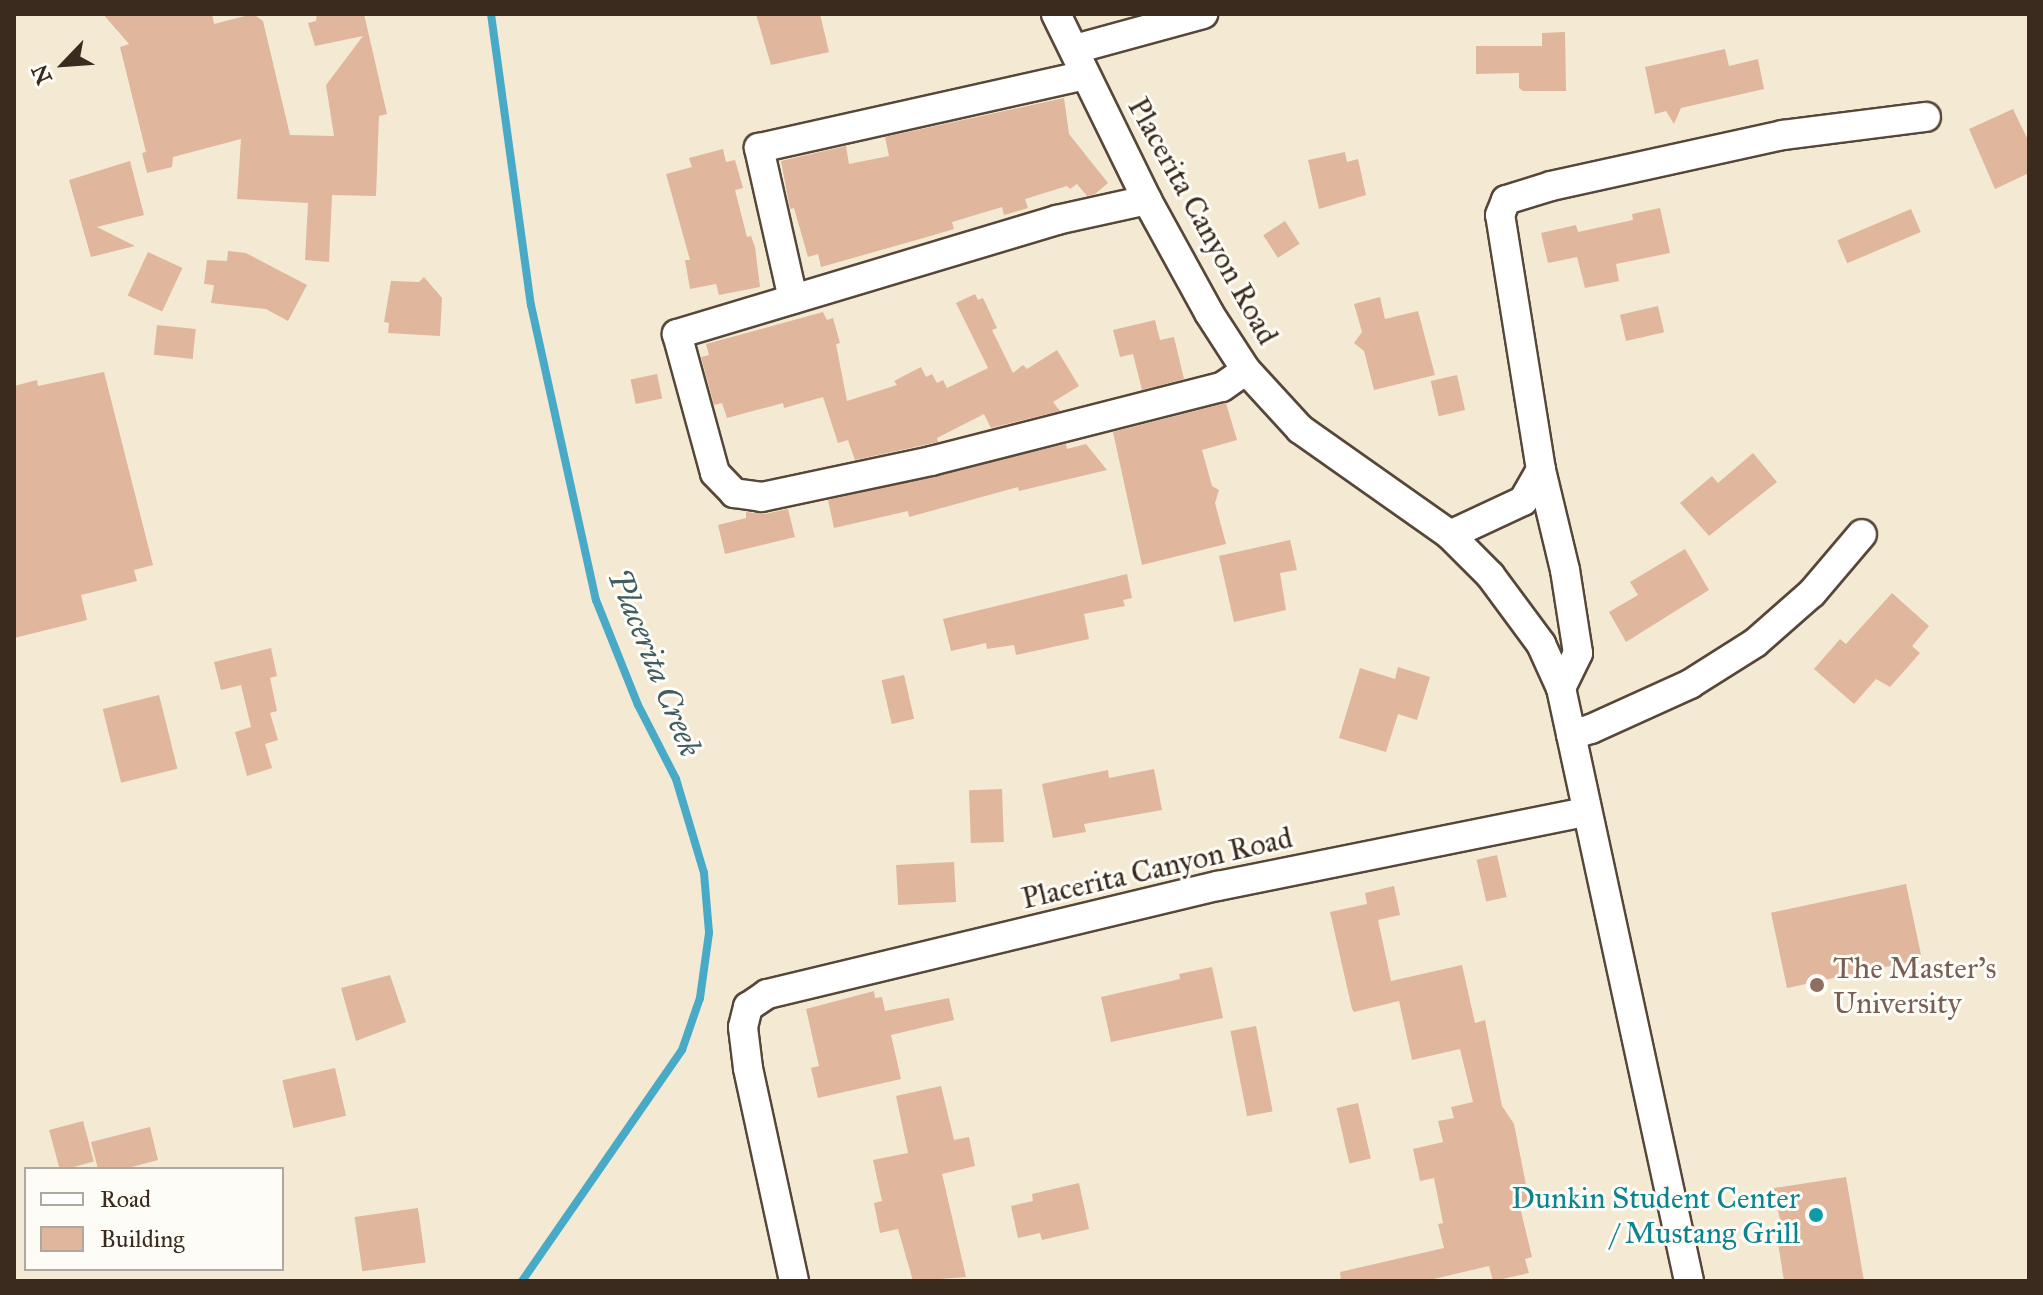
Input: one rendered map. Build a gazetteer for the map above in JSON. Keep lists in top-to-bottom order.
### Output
{
  "streets": {
    "street": ["Placerita Canyon Road"]
  },
  "water": ["Placerita Creek"],
  "places": ["The Master's University", "Dunkin Student Center / Mustang Grill"],
  "legend": ["Road", "Building"],
  "north": "bottom left"
}
